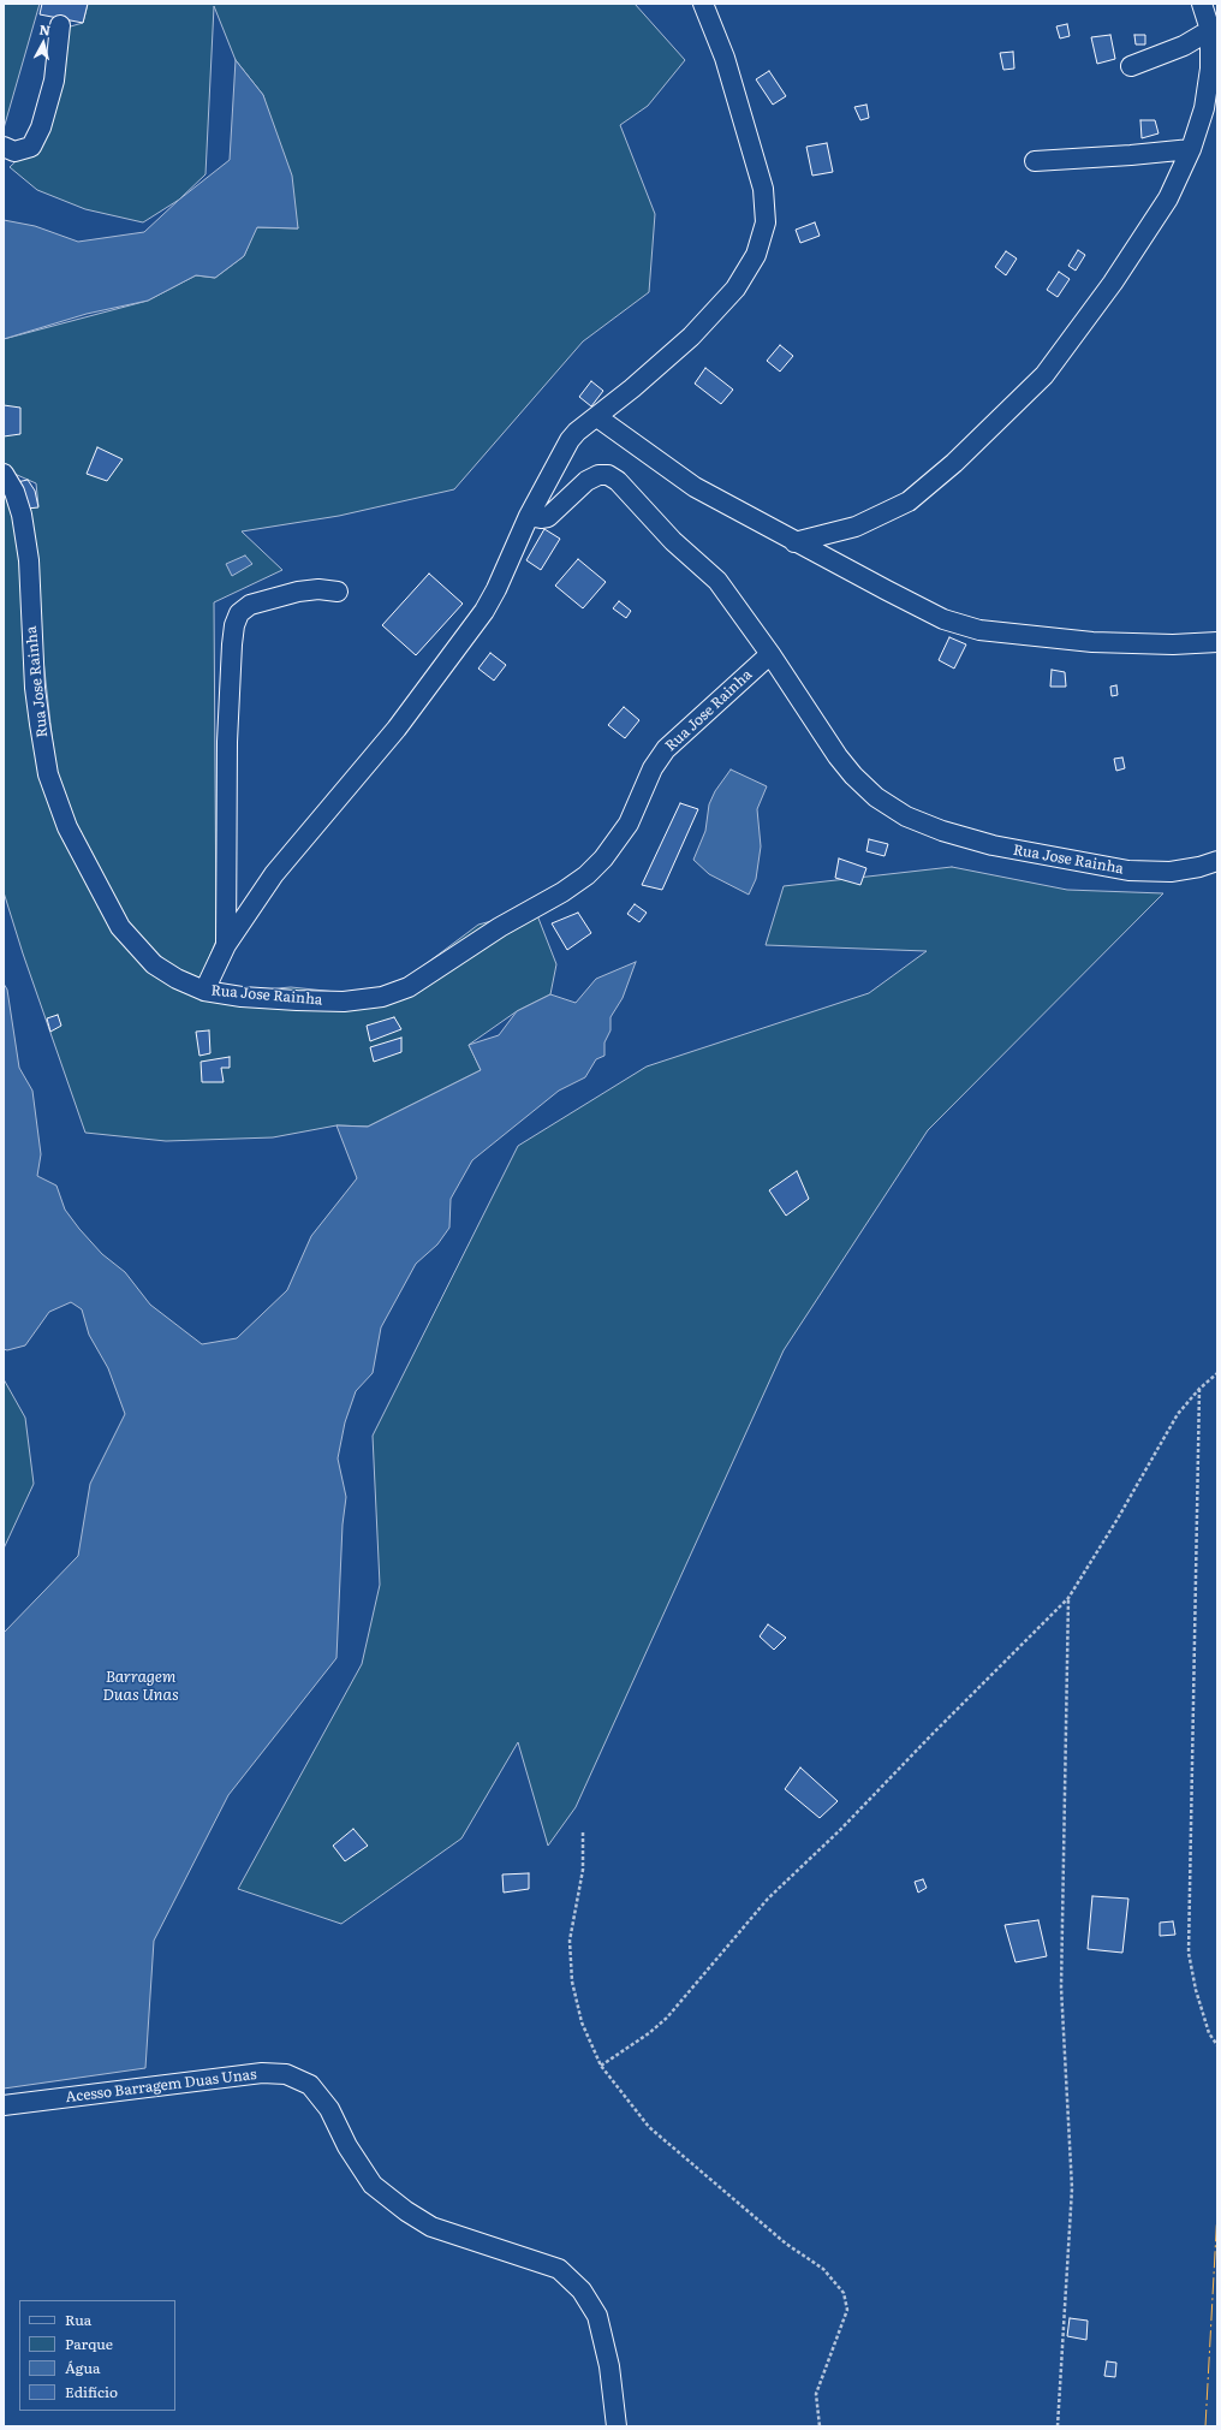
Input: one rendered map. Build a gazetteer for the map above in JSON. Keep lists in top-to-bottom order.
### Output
{
  "streets": {
    "street": ["Rua Jose Rainha", "Acesso Barragem Duas Unas"]
  },
  "water": ["Barragem Duas Unas"],
  "legend": [
    "Rua",
    "Parque",
    "Água",
    "Edifício"
  ],
  "north": "top"
}
